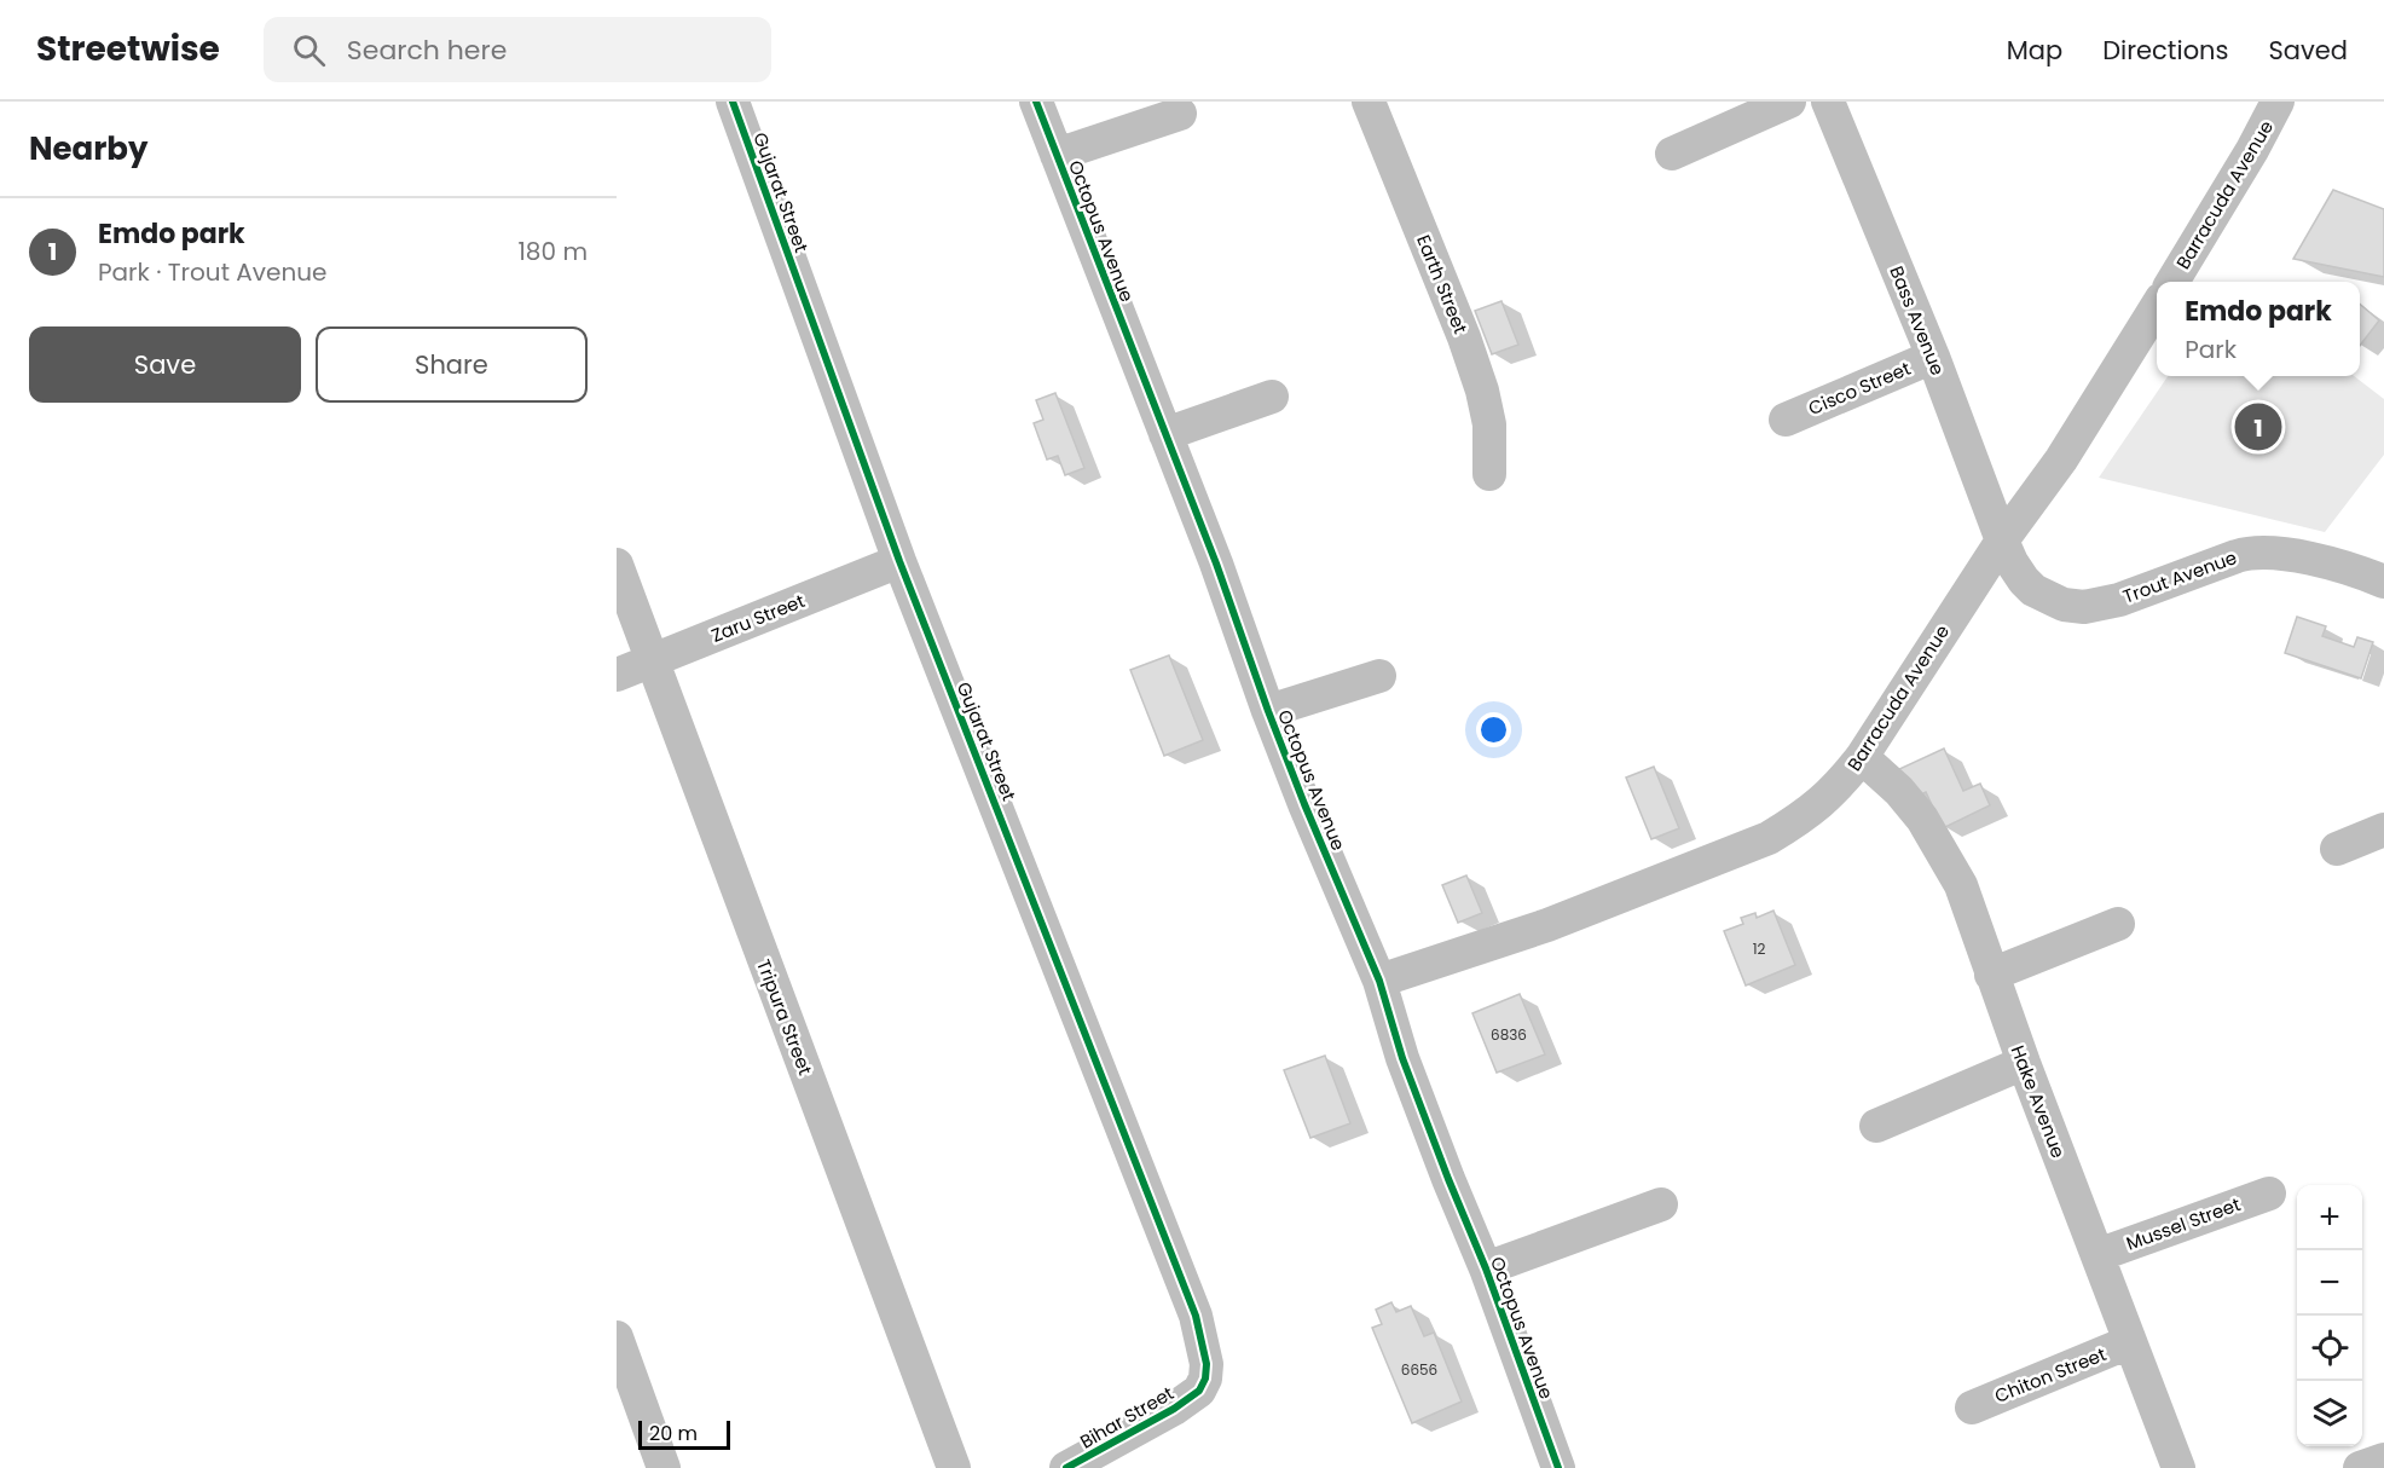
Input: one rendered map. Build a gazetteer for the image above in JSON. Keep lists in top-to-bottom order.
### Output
{
  "streets": {
    "street": [
      "Gujarat Street",
      "Barracuda Avenue",
      "Octopus Avenue",
      "Earth Street",
      "Bass Avenue",
      "Cisco Street",
      "Trout Avenue",
      "Zaru Street",
      "Tripura Street",
      "Hake Avenue",
      "Mussel Street",
      "Chiton Street",
      "Bihar Street"
    ]
  },
  "crossings": [
    ["Gujarat Street", "Zaru Street"],
    ["Gujarat Street", "Bihar Street"],
    ["Barracuda Avenue", "Octopus Avenue"],
    ["Barracuda Avenue", "Bass Avenue"],
    ["Barracuda Avenue", "Trout Avenue"],
    ["Barracuda Avenue", "Hake Avenue"],
    ["Bass Avenue", "Cisco Street"],
    ["Bass Avenue", "Trout Avenue"],
    ["Zaru Street", "Tripura Street"],
    ["Hake Avenue", "Mussel Street"],
    ["Hake Avenue", "Chiton Street"]
  ],
  "house_numbers": ["12", "6836", "6656"],
  "scale_bar": "20 m",
  "page": {
    "header": "Streetwise",
    "search": "Search here",
    "nav": ["Map", "Directions", "Saved"],
    "heading": "Nearby",
    "list": [
      {
        "mark": "1",
        "name": "Emdo park",
        "note": "Park · Trout Avenue",
        "value": "180 m"
      }
    ],
    "popup": ["Emdo park", "Park"],
    "buttons": ["Save", "Share"],
    "pins": "1",
    "map_buttons": ["+", "−"],
    "scale": "20 m"
  }
}
